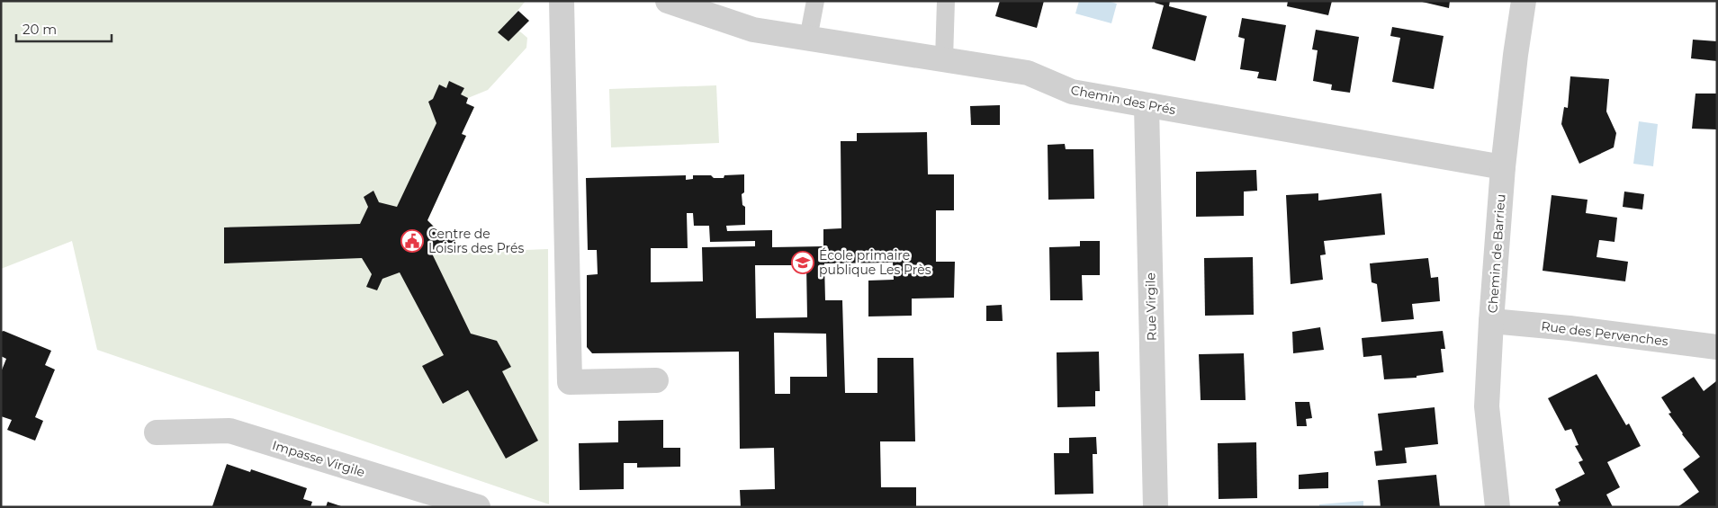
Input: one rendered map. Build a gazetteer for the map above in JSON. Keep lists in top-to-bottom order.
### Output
{
  "streets": {
    "street": [
      "Chemin des Prés",
      "Chemin de Barrieu",
      "Rue Virgile",
      "Rue des Pervenches",
      "Impasse Virgile"
    ]
  },
  "crossings": [
    ["Chemin des Prés", "Chemin de Barrieu"],
    ["Chemin des Prés", "Rue Virgile"],
    ["Chemin de Barrieu", "Rue des Pervenches"]
  ],
  "places": {
    "public building": ["Centre de Loisirs des Prés"],
    "school or university": ["École primaire publique Les Près"]
  },
  "scale_bar": "20 m"
}
